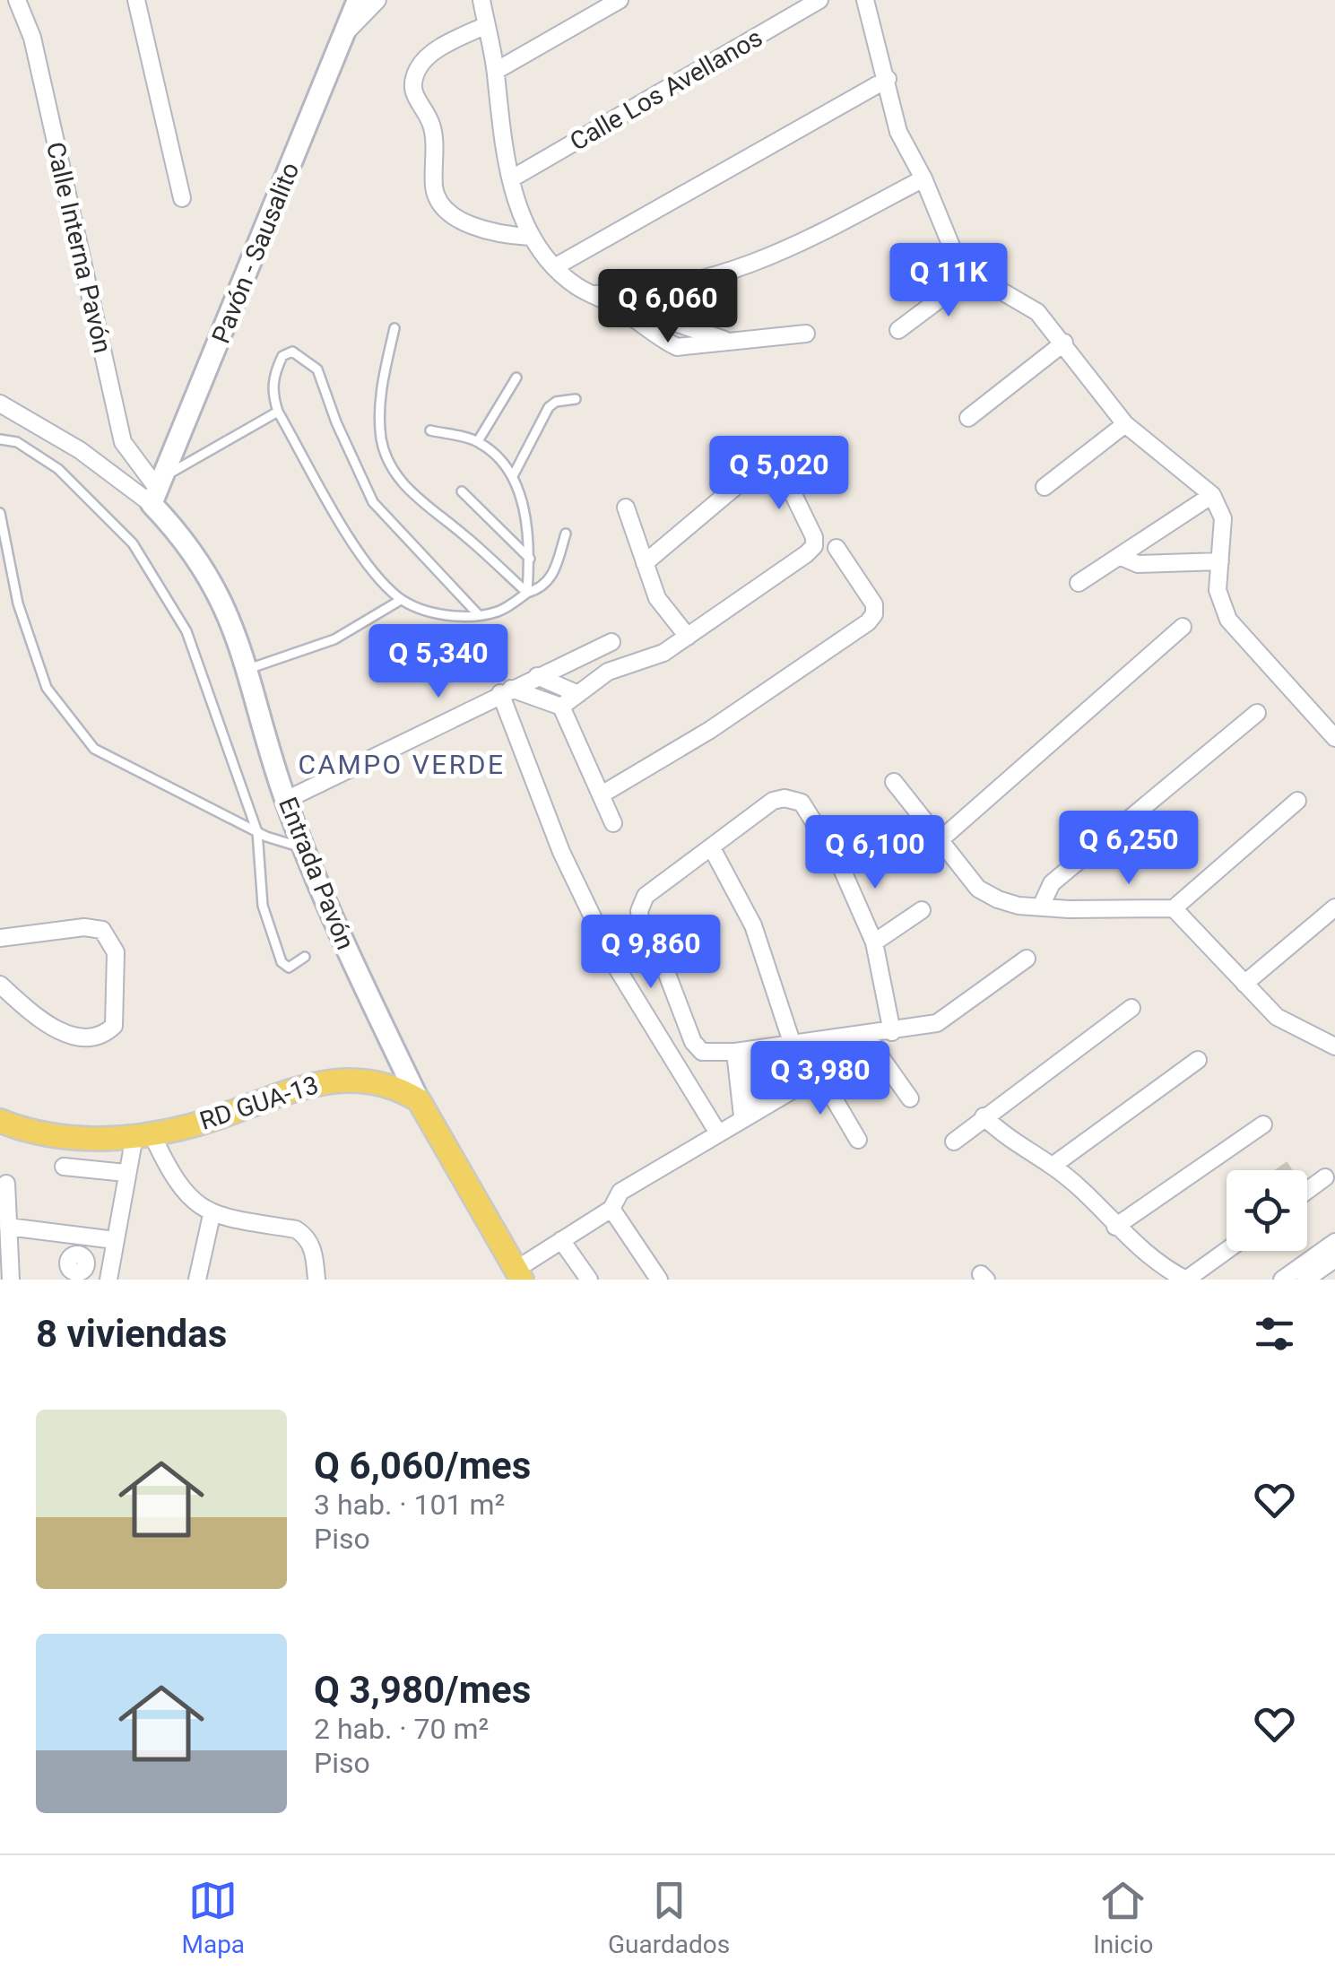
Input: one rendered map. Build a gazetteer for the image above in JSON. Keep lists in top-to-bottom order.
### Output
{
  "streets": {
    "main road": ["RD GUA-13"],
    "street": [
      "Calle Los Avellanos",
      "Calle Interna Pavón",
      "Pavón - Sausalito",
      "Entrada Pavón"
    ]
  },
  "crossings": [
    ["Calle Interna Pavón", "Pavón - Sausalito"],
    ["Calle Interna Pavón", "Entrada Pavón"],
    ["Pavón - Sausalito", "Entrada Pavón"],
    ["Entrada Pavón", "RD GUA-13"]
  ],
  "districts": ["CAMPO VERDE"],
  "page": {
    "price": [
      "Q 11K",
      "Q 6,060",
      "Q 5,020",
      "Q 5,340",
      "Q 6,250",
      "Q 6,100",
      "Q 9,860",
      "Q 3,980"
    ],
    "heading": "8 viviendas",
    "list": [
      {
        "name": "Q 6,060/mes",
        "note": "3 hab. · 101 m² · Piso"
      },
      {
        "name": "Q 3,980/mes",
        "note": "2 hab. · 70 m² · Piso"
      }
    ],
    "tabs": ["Mapa", "Guardados", "Inicio"]
  }
}
